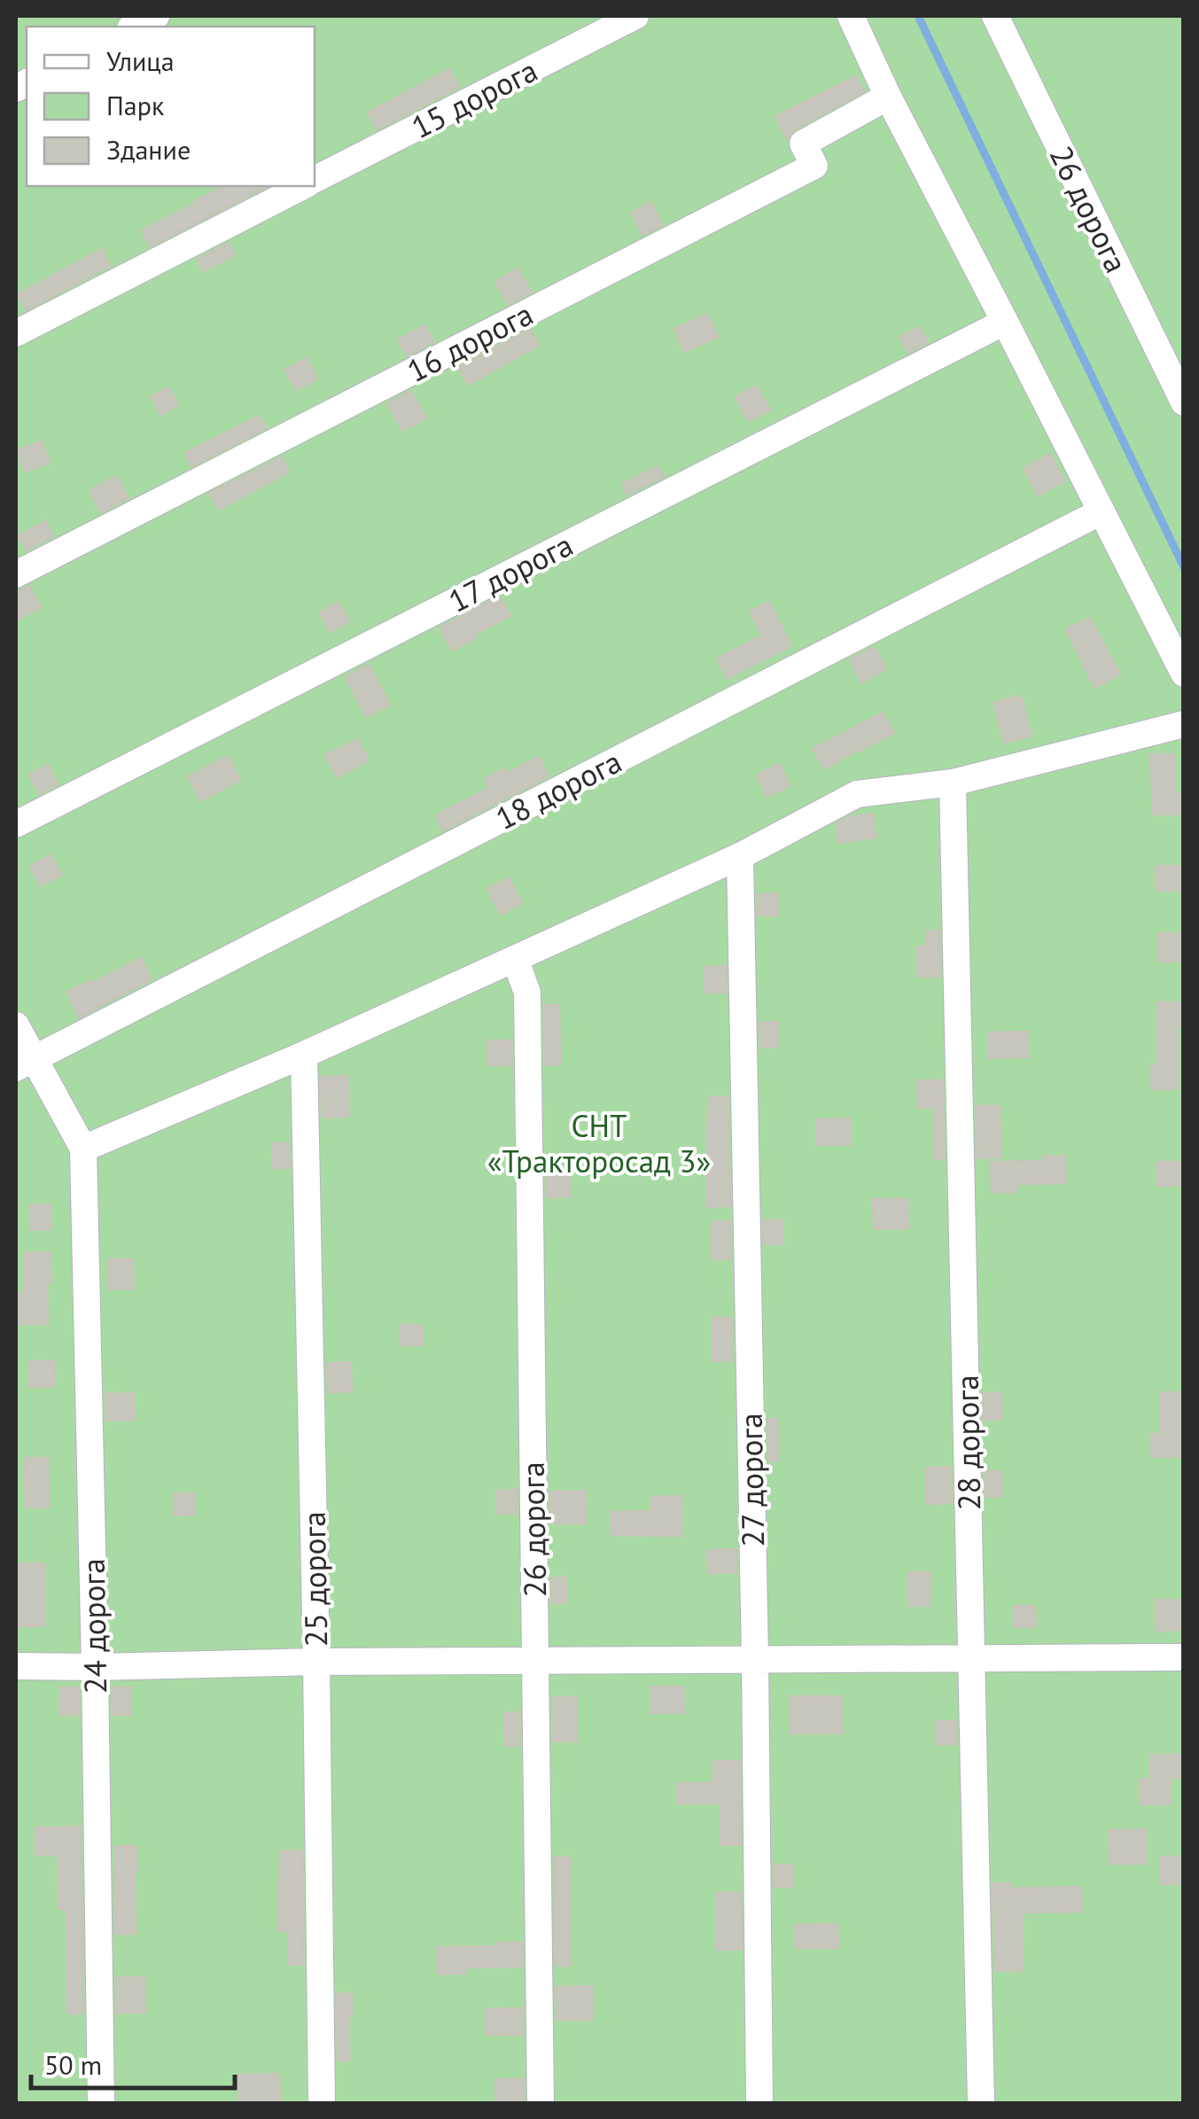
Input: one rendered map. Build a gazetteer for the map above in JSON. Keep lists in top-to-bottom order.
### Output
{
  "streets": {
    "street": [
      "15 дорога",
      "26 дорога",
      "16 дорога",
      "17 дорога",
      "18 дорога",
      "28 дорога",
      "27 дорога",
      "25 дорога",
      "24 дорога"
    ]
  },
  "parks": ["СНТ «Тракторосад 3»"],
  "legend": ["Улица", "Парк", "Здание"],
  "scale_bar": "50 m"
}
